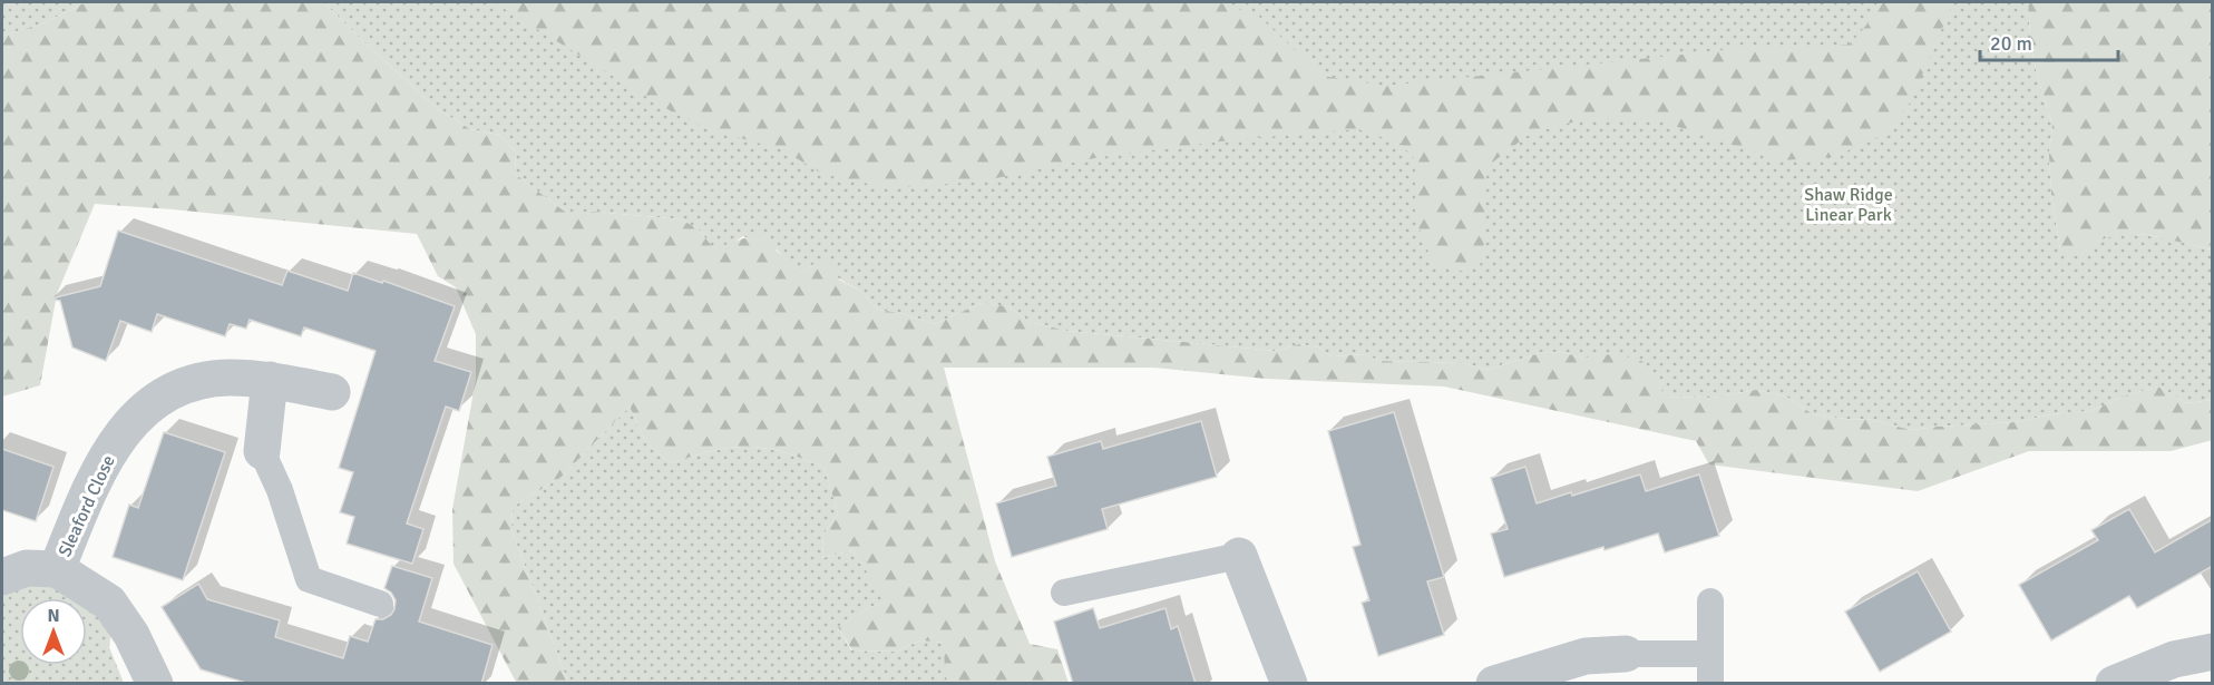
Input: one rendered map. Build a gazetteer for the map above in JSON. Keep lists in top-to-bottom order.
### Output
{
  "streets": {
    "street": ["Sleaford Close"]
  },
  "parks": ["Shaw Ridge Linear Park"],
  "scale_bar": "20 m",
  "north": "top"
}
